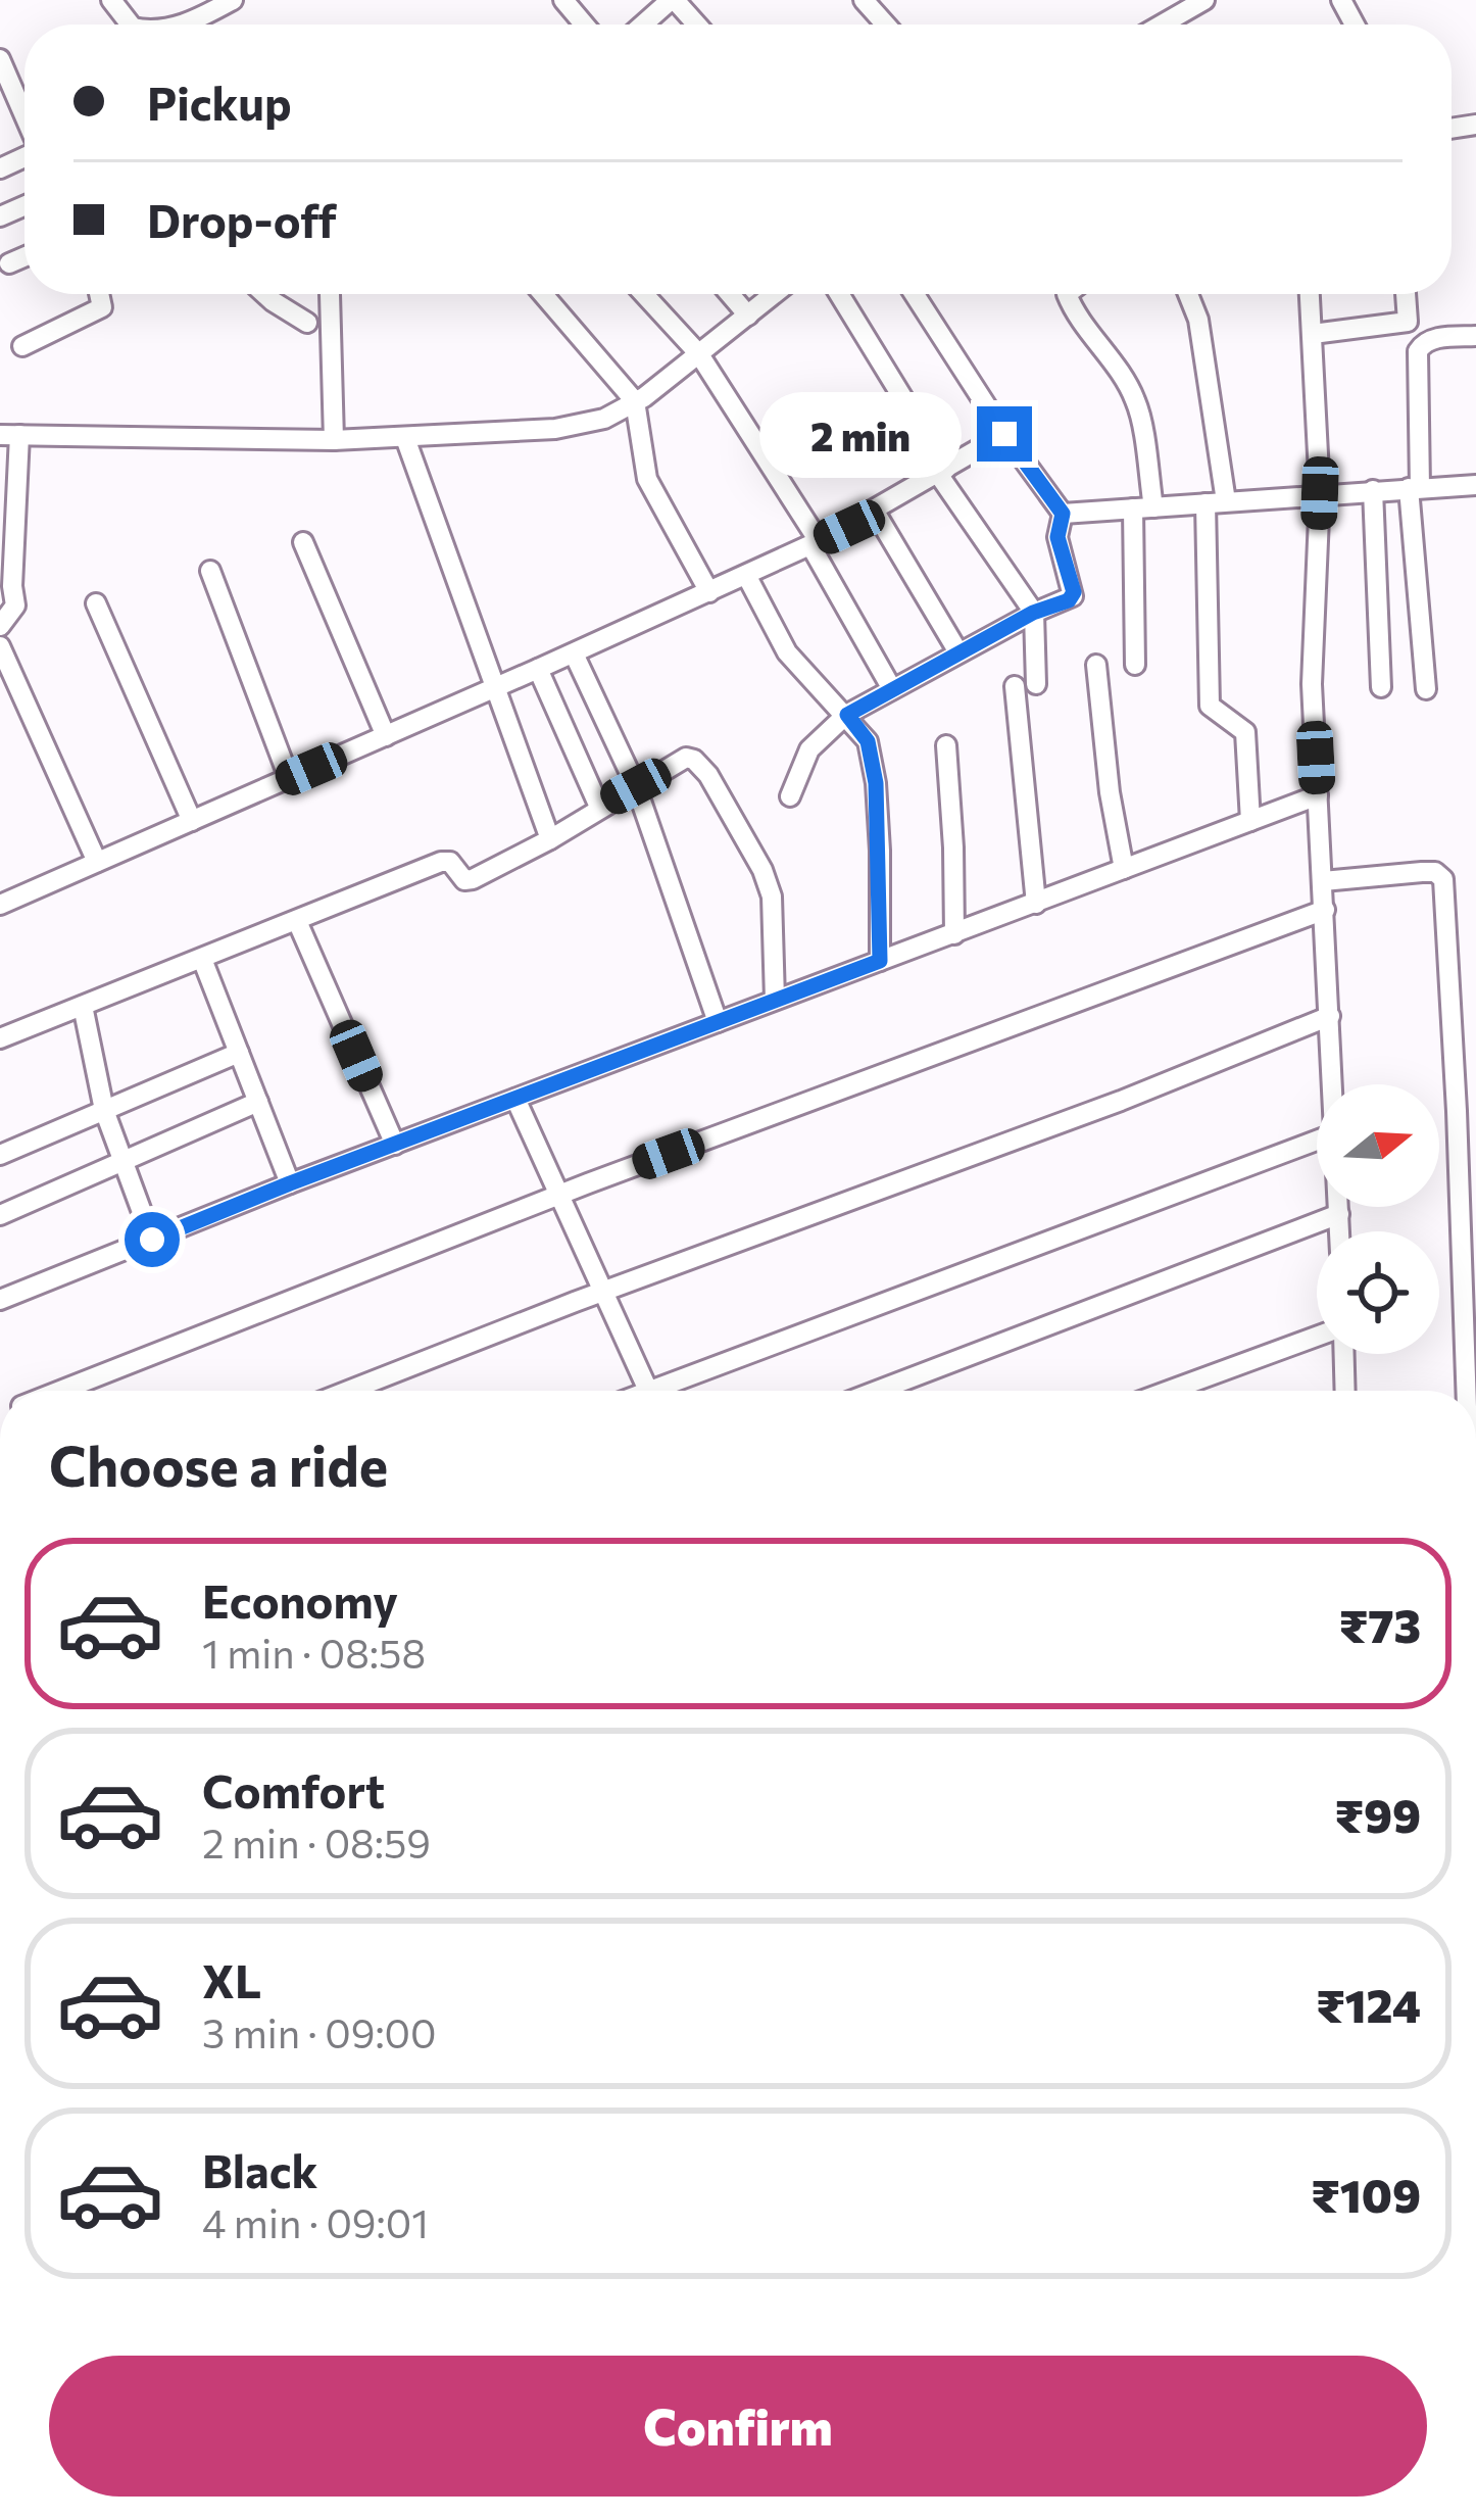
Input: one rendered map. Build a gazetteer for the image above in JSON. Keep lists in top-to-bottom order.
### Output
{
  "north": "right",
  "page": {
    "banner": ["Pickup", "Drop-off"],
    "bubble": "2 min",
    "heading": "Choose a ride",
    "list": [
      {
        "name": "Economy",
        "note": "1 min · 08:58",
        "value": "₹73"
      },
      {
        "name": "Comfort",
        "note": "2 min · 08:59",
        "value": "₹99"
      },
      {
        "name": "XL",
        "note": "3 min · 09:00",
        "value": "₹124"
      },
      {
        "name": "Black",
        "note": "4 min · 09:01",
        "value": "₹109"
      }
    ],
    "buttons": "Confirm"
  }
}
